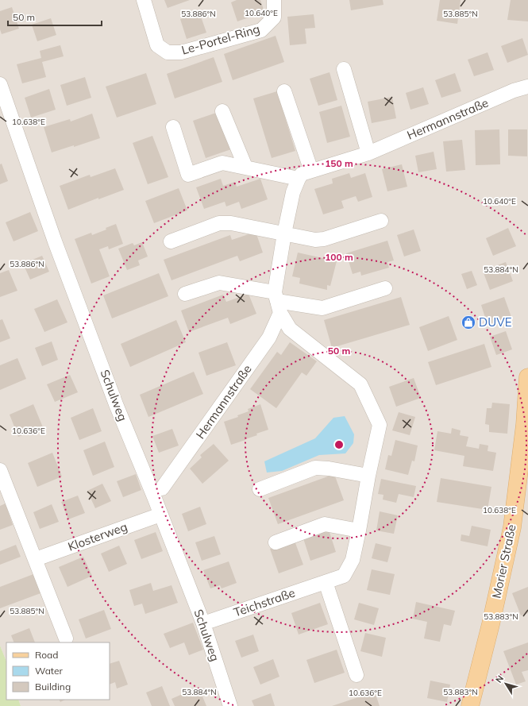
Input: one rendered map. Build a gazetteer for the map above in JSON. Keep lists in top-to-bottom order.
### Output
{
  "streets": {
    "main road": ["Morier Straße"],
    "street": [
      "Le-Portel-Ring",
      "Hermannstraße",
      "Schulweg",
      "Klosterweg",
      "Teichstraße"
    ]
  },
  "crossings": [
    ["Hermannstraße", "Teichstraße"],
    ["Schulweg", "Klosterweg"],
    ["Schulweg", "Teichstraße"]
  ],
  "places": {
    "shop": ["DUVE"]
  },
  "legend": ["Road", "Water", "Building"],
  "scale_bar": "50 m",
  "north": "top left",
  "coordinates": [
    "10.640°E",
    "53.886°N",
    "53.885°N",
    "10.638°E",
    "53.884°N",
    "10.636°E",
    "53.883°N"
  ],
  "rings": ["150 m", "100 m", "50 m"]
}
